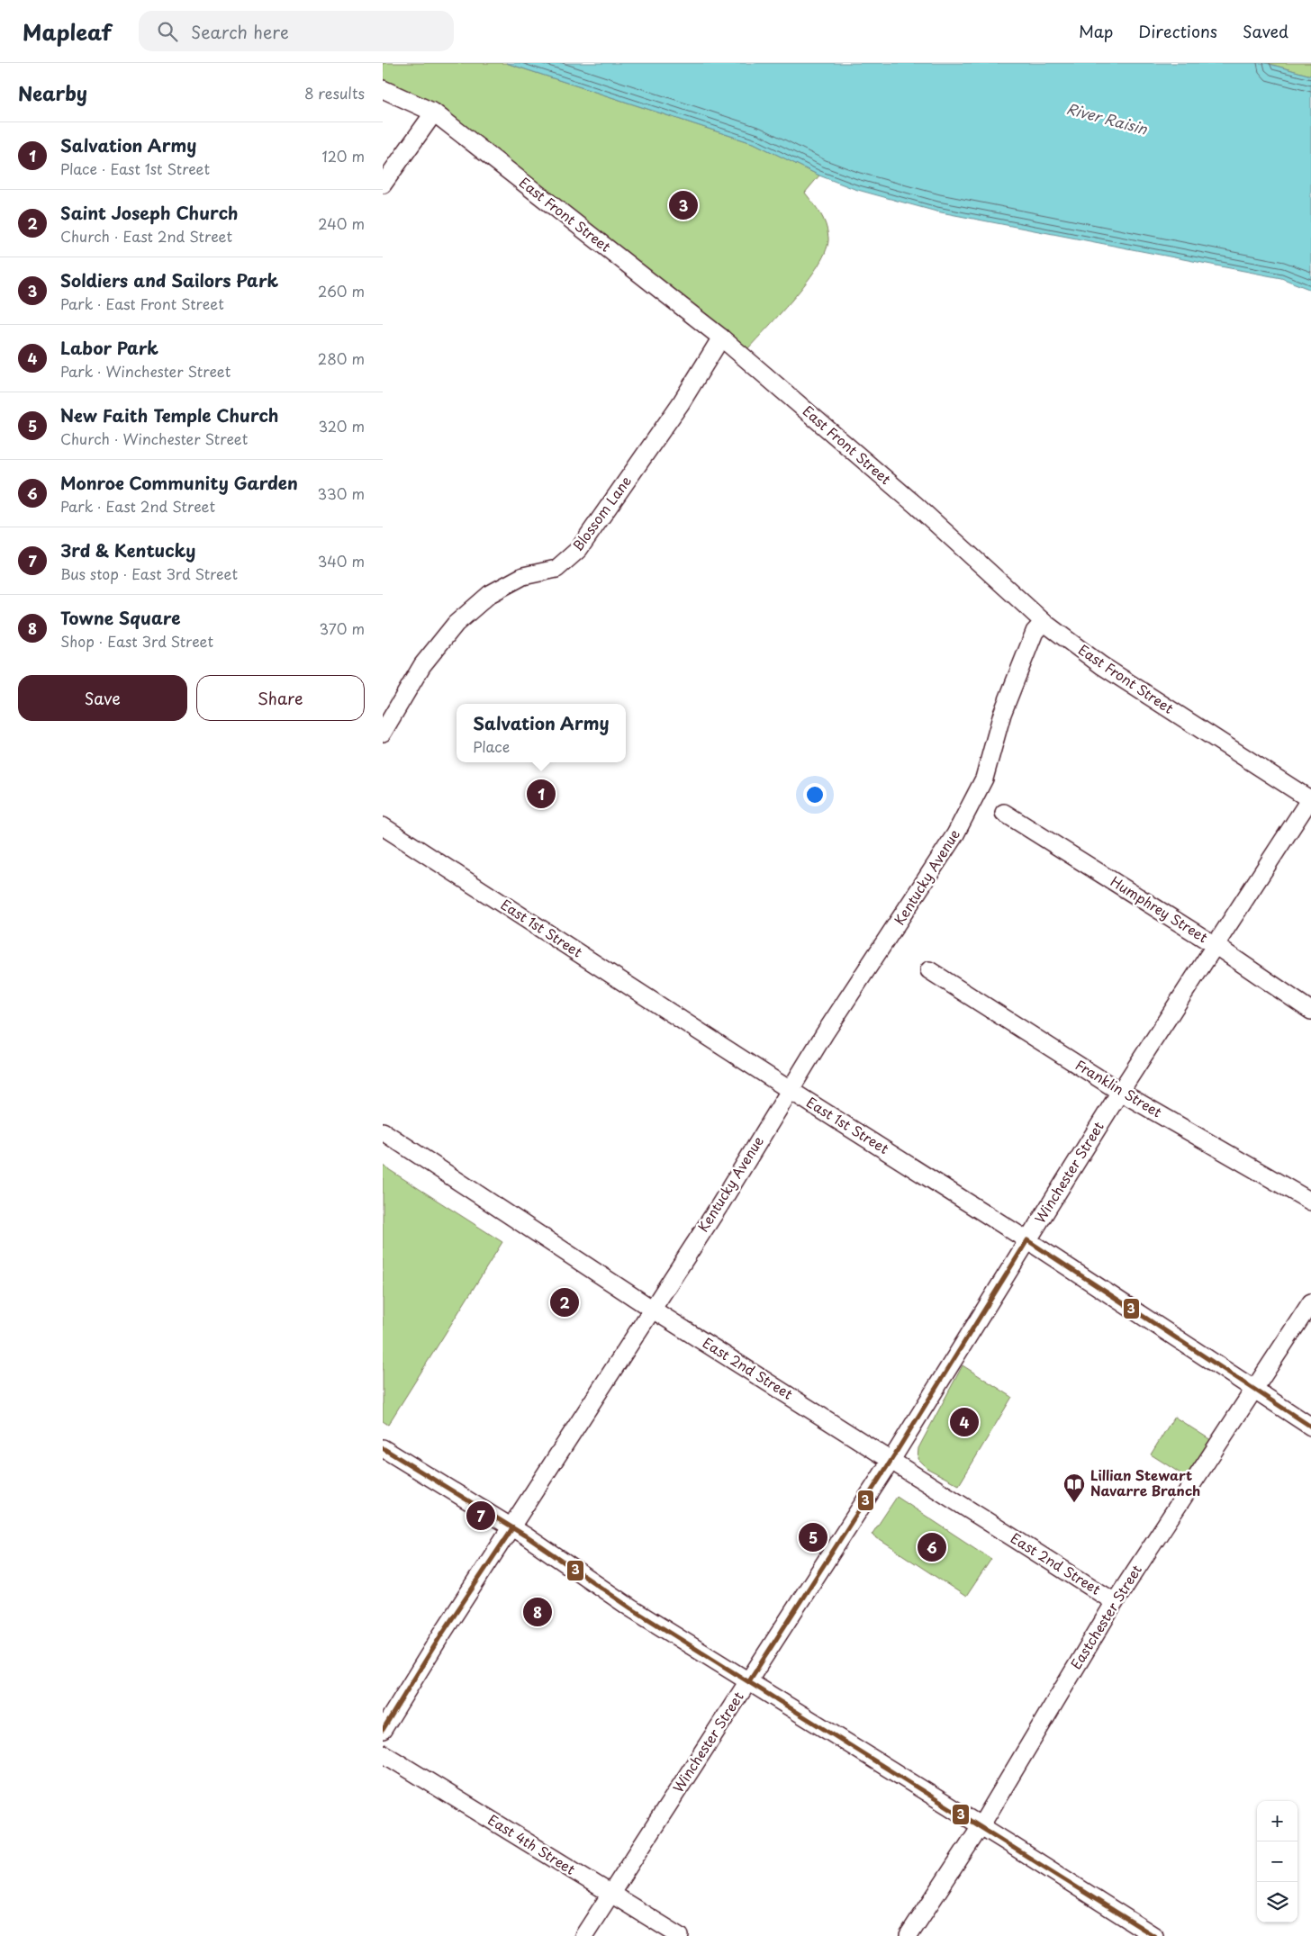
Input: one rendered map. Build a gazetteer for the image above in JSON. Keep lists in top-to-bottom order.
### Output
{
  "streets": {
    "street": [
      "East Front Street",
      "Blossom Lane",
      "Kentucky Avenue",
      "Humphrey Street",
      "East 1st Street",
      "Franklin Street",
      "Winchester Street",
      "East 2nd Street",
      "Eastchester Street",
      "East 4th Street"
    ]
  },
  "crossings": [
    ["East Front Street", "Blossom Lane"],
    ["East Front Street", "Kentucky Avenue"],
    ["East Front Street", "Winchester Street"],
    ["Kentucky Avenue", "East 1st Street"],
    ["Kentucky Avenue", "East 2nd Street"],
    ["Humphrey Street", "Winchester Street"],
    ["East 1st Street", "Winchester Street"],
    ["East 1st Street", "Eastchester Street"],
    ["Franklin Street", "Winchester Street"],
    ["Winchester Street", "East 2nd Street"],
    ["Winchester Street", "East 4th Street"],
    ["East 2nd Street", "Eastchester Street"]
  ],
  "water": ["River Raisin"],
  "places": {
    "library": ["Lillian Stewart Navarre Branch"]
  },
  "lines": ["transit line 3"],
  "page": {
    "header": "Mapleaf",
    "search": "Search here",
    "nav": ["Map", "Directions", "Saved"],
    "heading": ["Nearby", "8 results"],
    "list": [
      {
        "mark": "1",
        "name": "Salvation Army",
        "note": "Place · East 1st Street",
        "value": "120 m"
      },
      {
        "mark": "2",
        "name": "Saint Joseph Church",
        "note": "Church · East 2nd Street",
        "value": "240 m"
      },
      {
        "mark": "3",
        "name": "Soldiers and Sailors Park",
        "note": "Park · East Front Street",
        "value": "260 m"
      },
      {
        "mark": "4",
        "name": "Labor Park",
        "note": "Park · Winchester Street",
        "value": "280 m"
      },
      {
        "mark": "5",
        "name": "New Faith Temple Church",
        "note": "Church · Winchester Street",
        "value": "320 m"
      },
      {
        "mark": "6",
        "name": "Monroe Community Garden",
        "note": "Park · East 2nd Street",
        "value": "330 m"
      },
      {
        "mark": "7",
        "name": "3rd & Kentucky",
        "note": "Bus stop · East 3rd Street",
        "value": "340 m"
      },
      {
        "mark": "8",
        "name": "Towne Square",
        "note": "Shop · East 3rd Street",
        "value": "370 m"
      }
    ],
    "pins": [
      "3",
      "1",
      "2",
      "4",
      "7",
      "5",
      "6",
      "8"
    ],
    "buttons": ["Save", "Share"],
    "popup": ["Salvation Army", "Place"],
    "map_buttons": ["+", "−"]
  }
}
